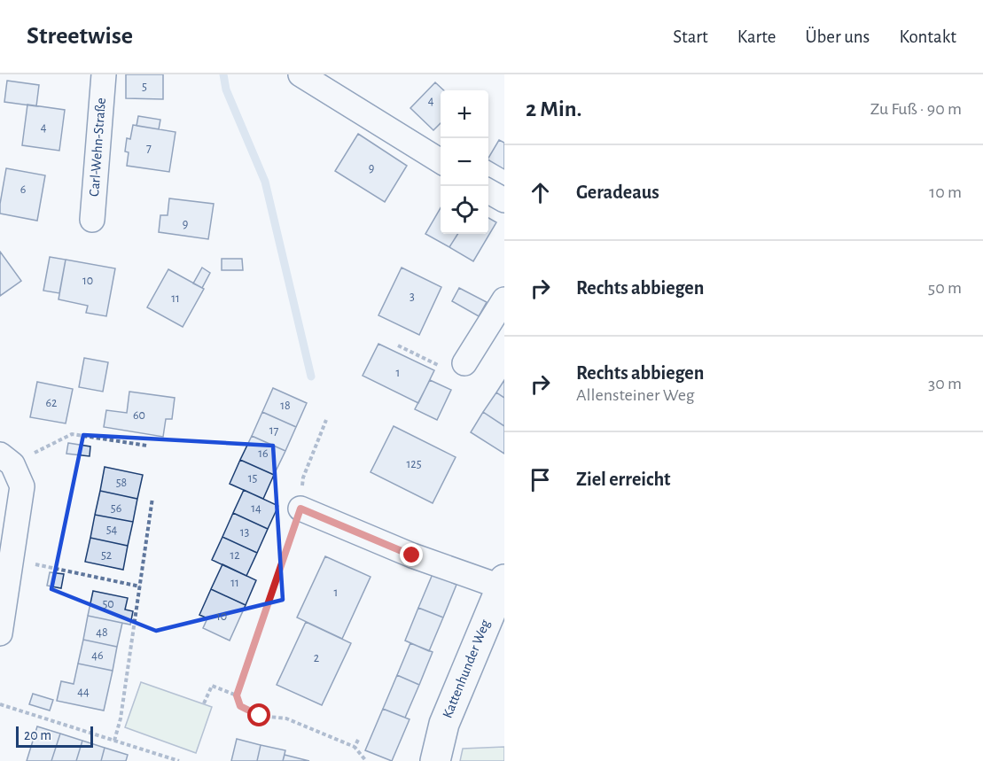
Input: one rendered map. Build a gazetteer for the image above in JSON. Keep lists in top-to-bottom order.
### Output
{
  "streets": {
    "street": ["Carl-Wehn-Straße", "Kattenhunder Weg"]
  },
  "house_numbers": [
    "5",
    "4",
    "4",
    "7",
    "9",
    "6",
    "9",
    "10",
    "3",
    "11",
    "1",
    "62",
    "18",
    "60",
    "17",
    "16",
    "125",
    "15",
    "58",
    "56",
    "14",
    "54",
    "13",
    "52",
    "12",
    "11",
    "1",
    "50",
    "10",
    "48",
    "46",
    "2",
    "44"
  ],
  "scale_bar": "20 m",
  "page": {
    "header": "Streetwise",
    "nav": [
      "Start",
      "Karte",
      "Über uns",
      "Kontakt"
    ],
    "heading": ["2 Min.", "Zu Fuß · 90 m"],
    "map_buttons": ["+", "−"],
    "list": [
      ["Geradeaus", "10 m"],
      ["Rechts abbiegen", "50 m"],
      ["Rechts abbiegen", "Allensteiner Weg", "30 m"],
      "Ziel erreicht"
    ],
    "scale": "20 m"
  }
}
